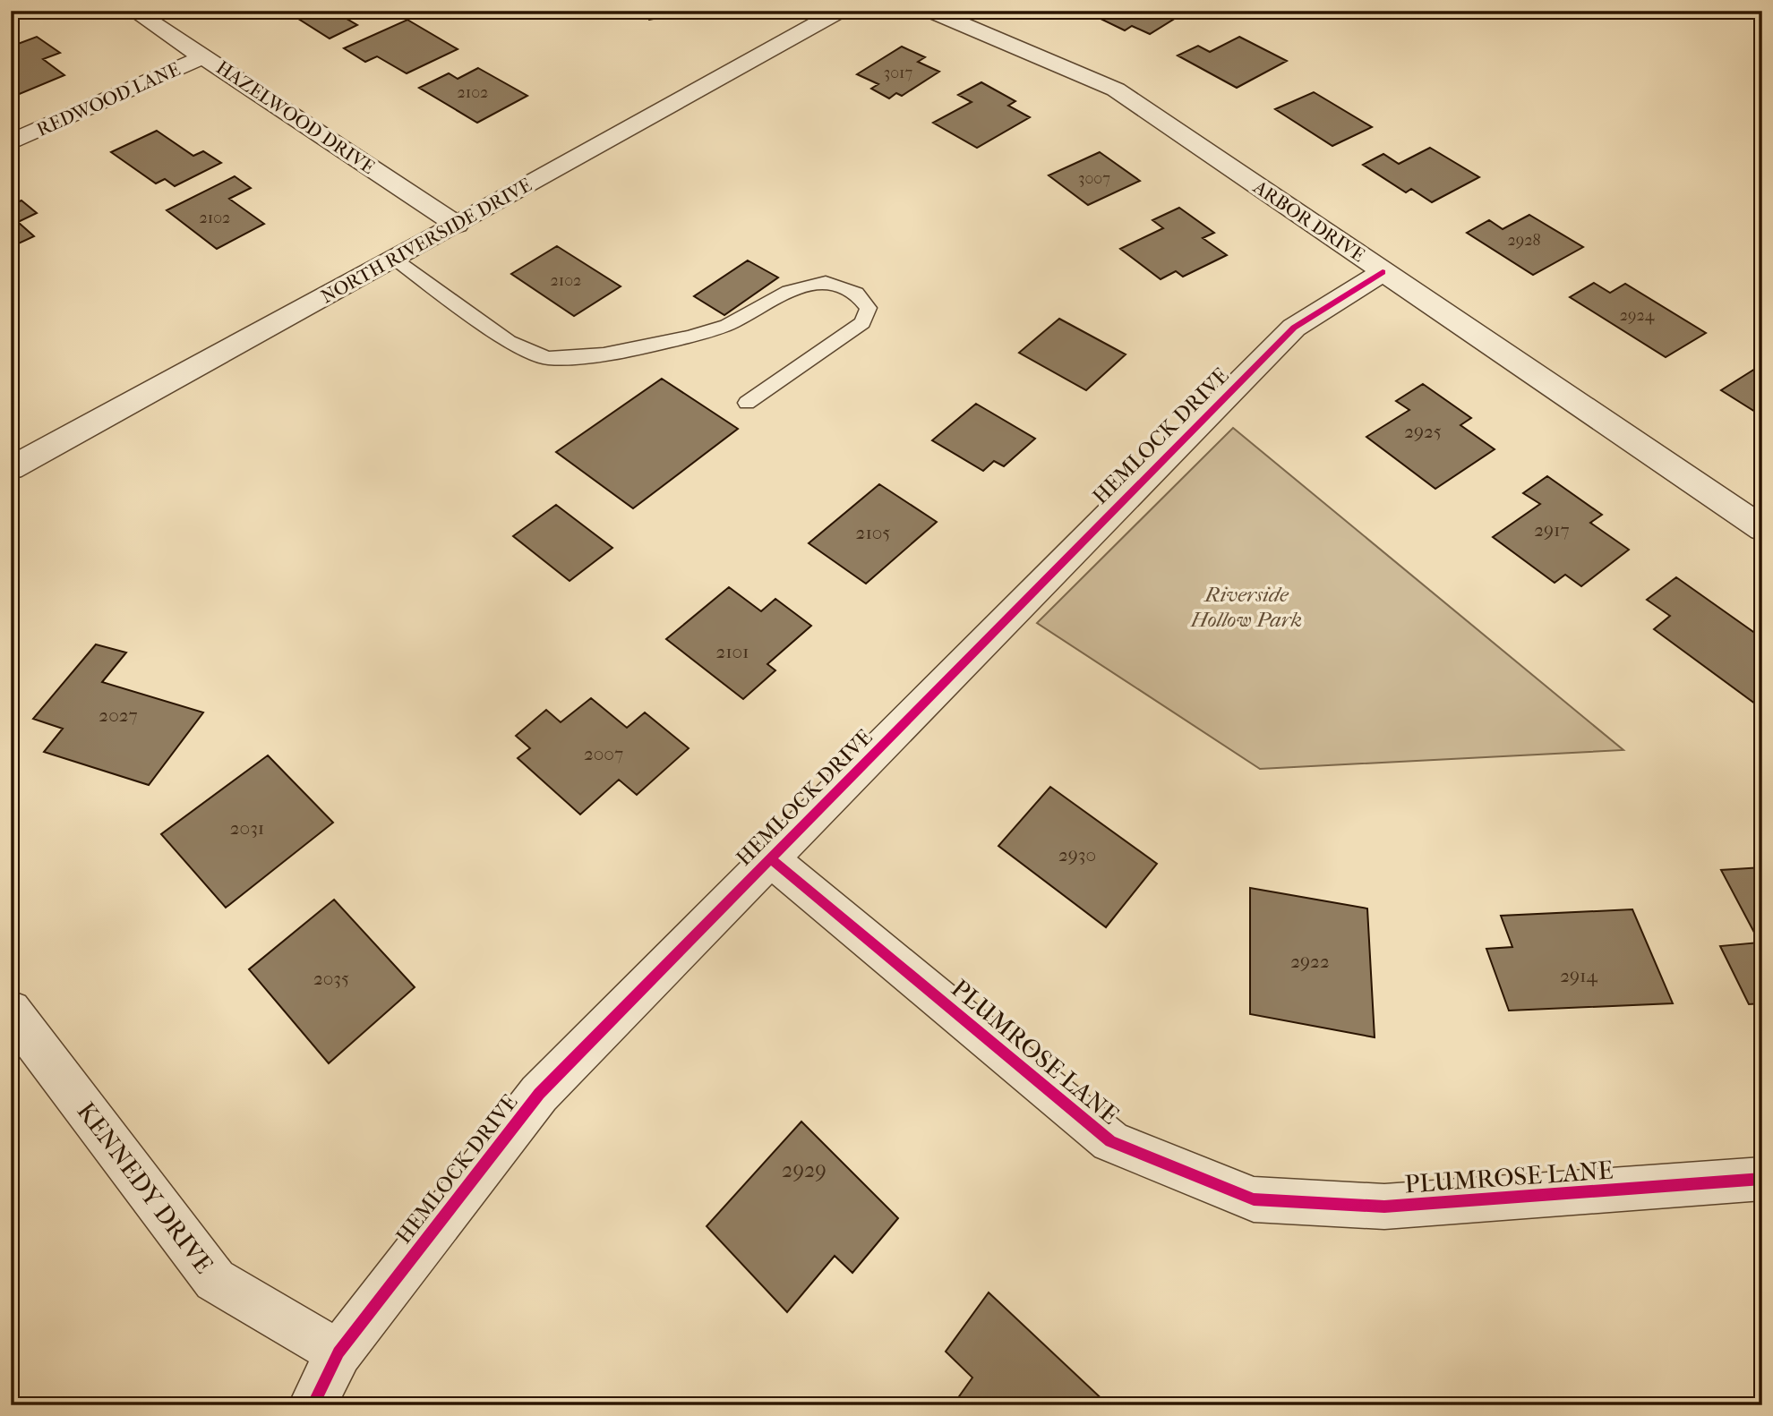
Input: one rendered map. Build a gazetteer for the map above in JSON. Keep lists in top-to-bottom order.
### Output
{
  "streets": {
    "street": [
      "REDWOOD LANE",
      "HAZELWOOD DRIVE",
      "ARBOR DRIVE",
      "NORTH RIVERSIDE DRIVE",
      "HEMLOCK DRIVE",
      "PLUMROSE LANE",
      "KENNEDY DRIVE"
    ]
  },
  "crossings": [
    ["REDWOOD LANE", "HAZELWOOD DRIVE"],
    ["HAZELWOOD DRIVE", "NORTH RIVERSIDE DRIVE"],
    ["ARBOR DRIVE", "HEMLOCK DRIVE"],
    ["HEMLOCK DRIVE", "PLUMROSE LANE"],
    ["HEMLOCK DRIVE", "KENNEDY DRIVE"]
  ],
  "parks": ["Riverside Hollow Park"],
  "house_numbers": [
    "3017",
    "2102",
    "3007",
    "2102",
    "2928",
    "2102",
    "2924",
    "2925",
    "2917",
    "2105",
    "2101",
    "2027",
    "2007",
    "2031",
    "2930",
    "2922",
    "2914",
    "2035",
    "2929"
  ]
}
